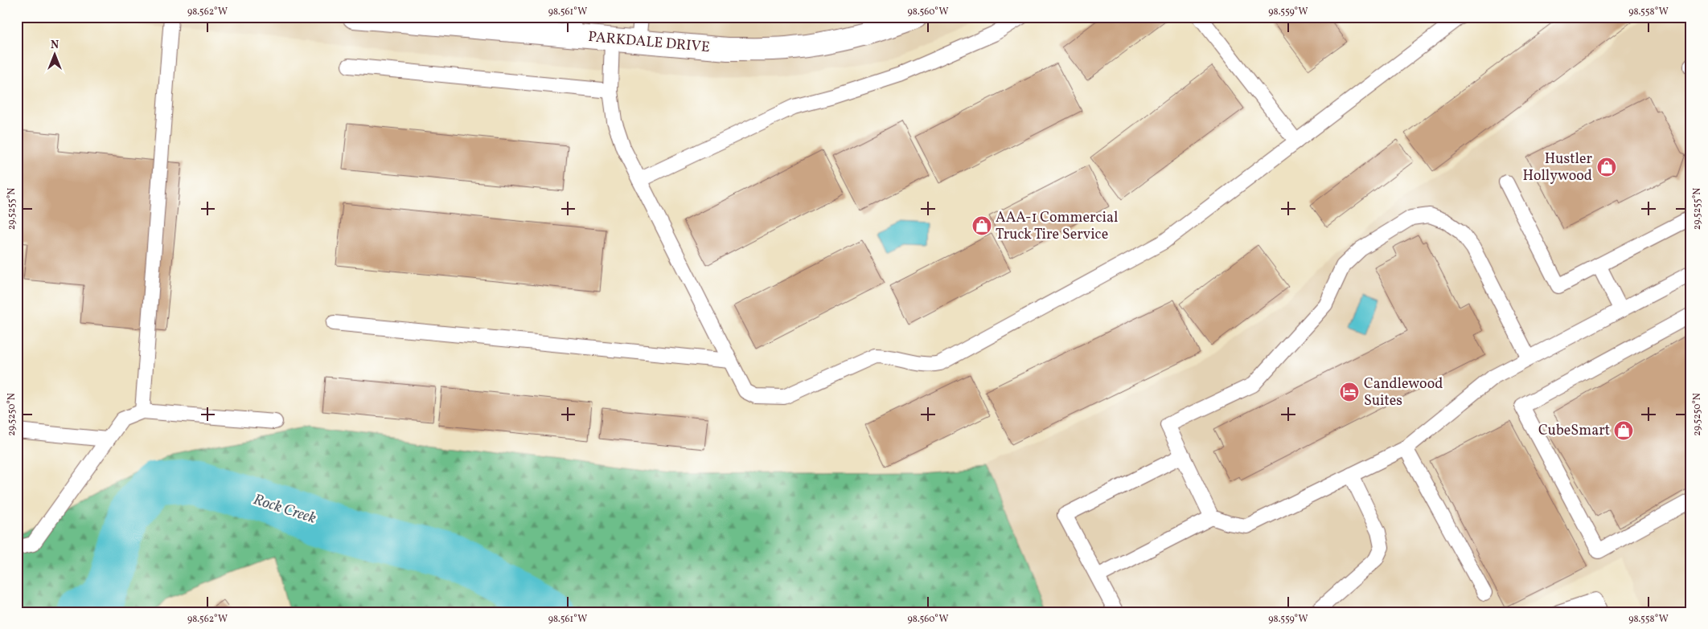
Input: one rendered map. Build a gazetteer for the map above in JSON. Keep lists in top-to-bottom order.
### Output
{
  "streets": {
    "street": ["PARKDALE DRIVE"]
  },
  "water": ["Rock Creek"],
  "places": {
    "shop": ["Hustler Hollywood", "AAA-1 Commercial Truck Tire Service", "CubeSmart"],
    "hotel": ["Candlewood Suites"]
  },
  "north": "top",
  "coordinates": [
    "98.562°W",
    "98.561°W",
    "98.560°W",
    "98.559°W",
    "98.558°W",
    "29.5255°N",
    "29.5250°N"
  ]
}
